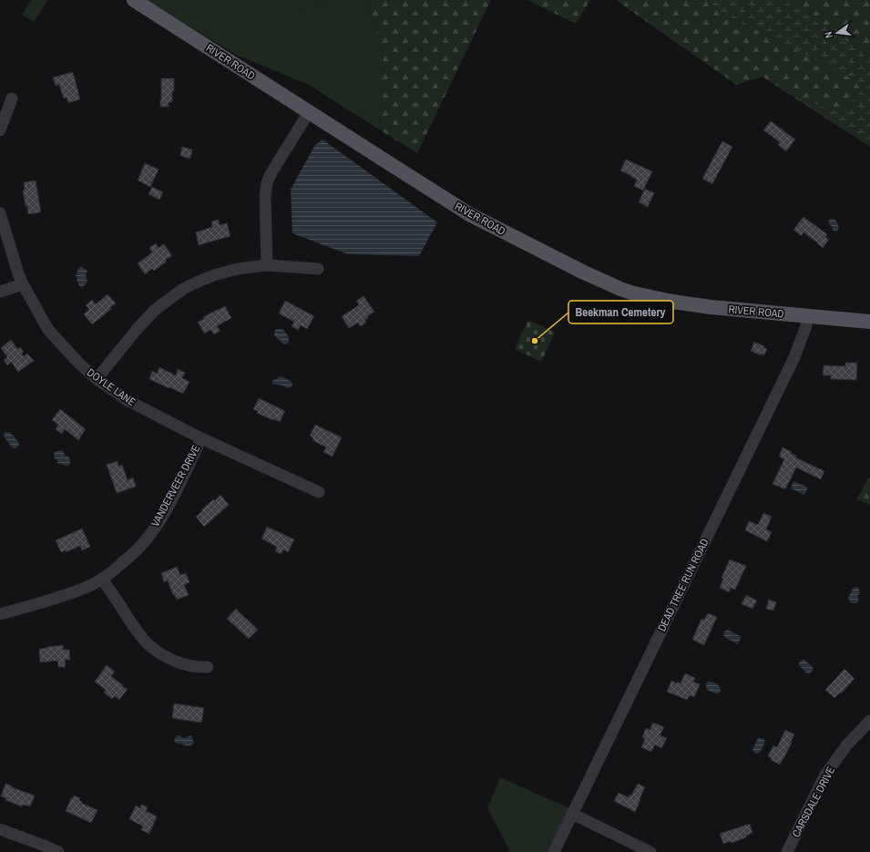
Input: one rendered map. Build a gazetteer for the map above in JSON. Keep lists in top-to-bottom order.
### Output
{
  "streets": {
    "main road": ["RIVER ROAD"],
    "street": [
      "DOYLE LANE",
      "VANDERVEER DRIVE",
      "DEAD TREE RUN ROAD",
      "CARSDALE DRIVE"
    ]
  },
  "crossings": [
    ["RIVER ROAD", "DEAD TREE RUN ROAD"],
    ["DOYLE LANE", "VANDERVEER DRIVE"]
  ],
  "places": ["Beekman Cemetery"],
  "north": "left"
}
